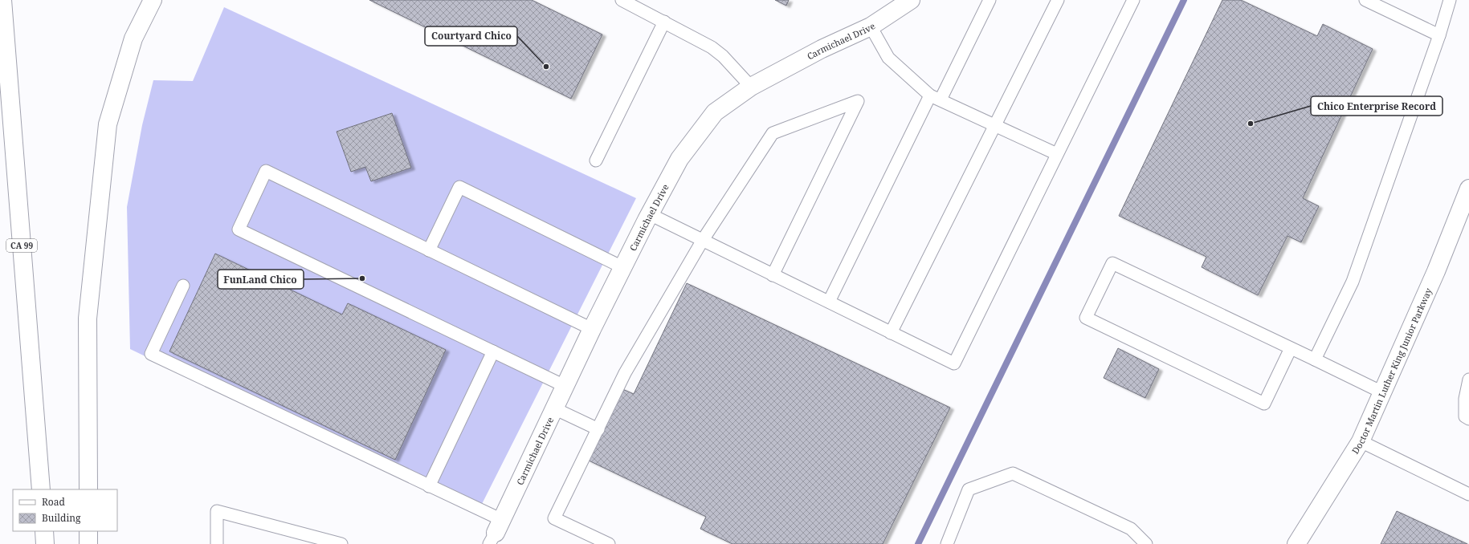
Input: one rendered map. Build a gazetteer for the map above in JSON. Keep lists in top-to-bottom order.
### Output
{
  "streets": {
    "main road": ["Carmichael Drive", "CA 99", "Doctor Martin Luther King Junior Parkway"]
  },
  "places": ["Courtyard Chico", "Chico Enterprise Record", "FunLand Chico"],
  "legend": ["Road", "Building"]
}
